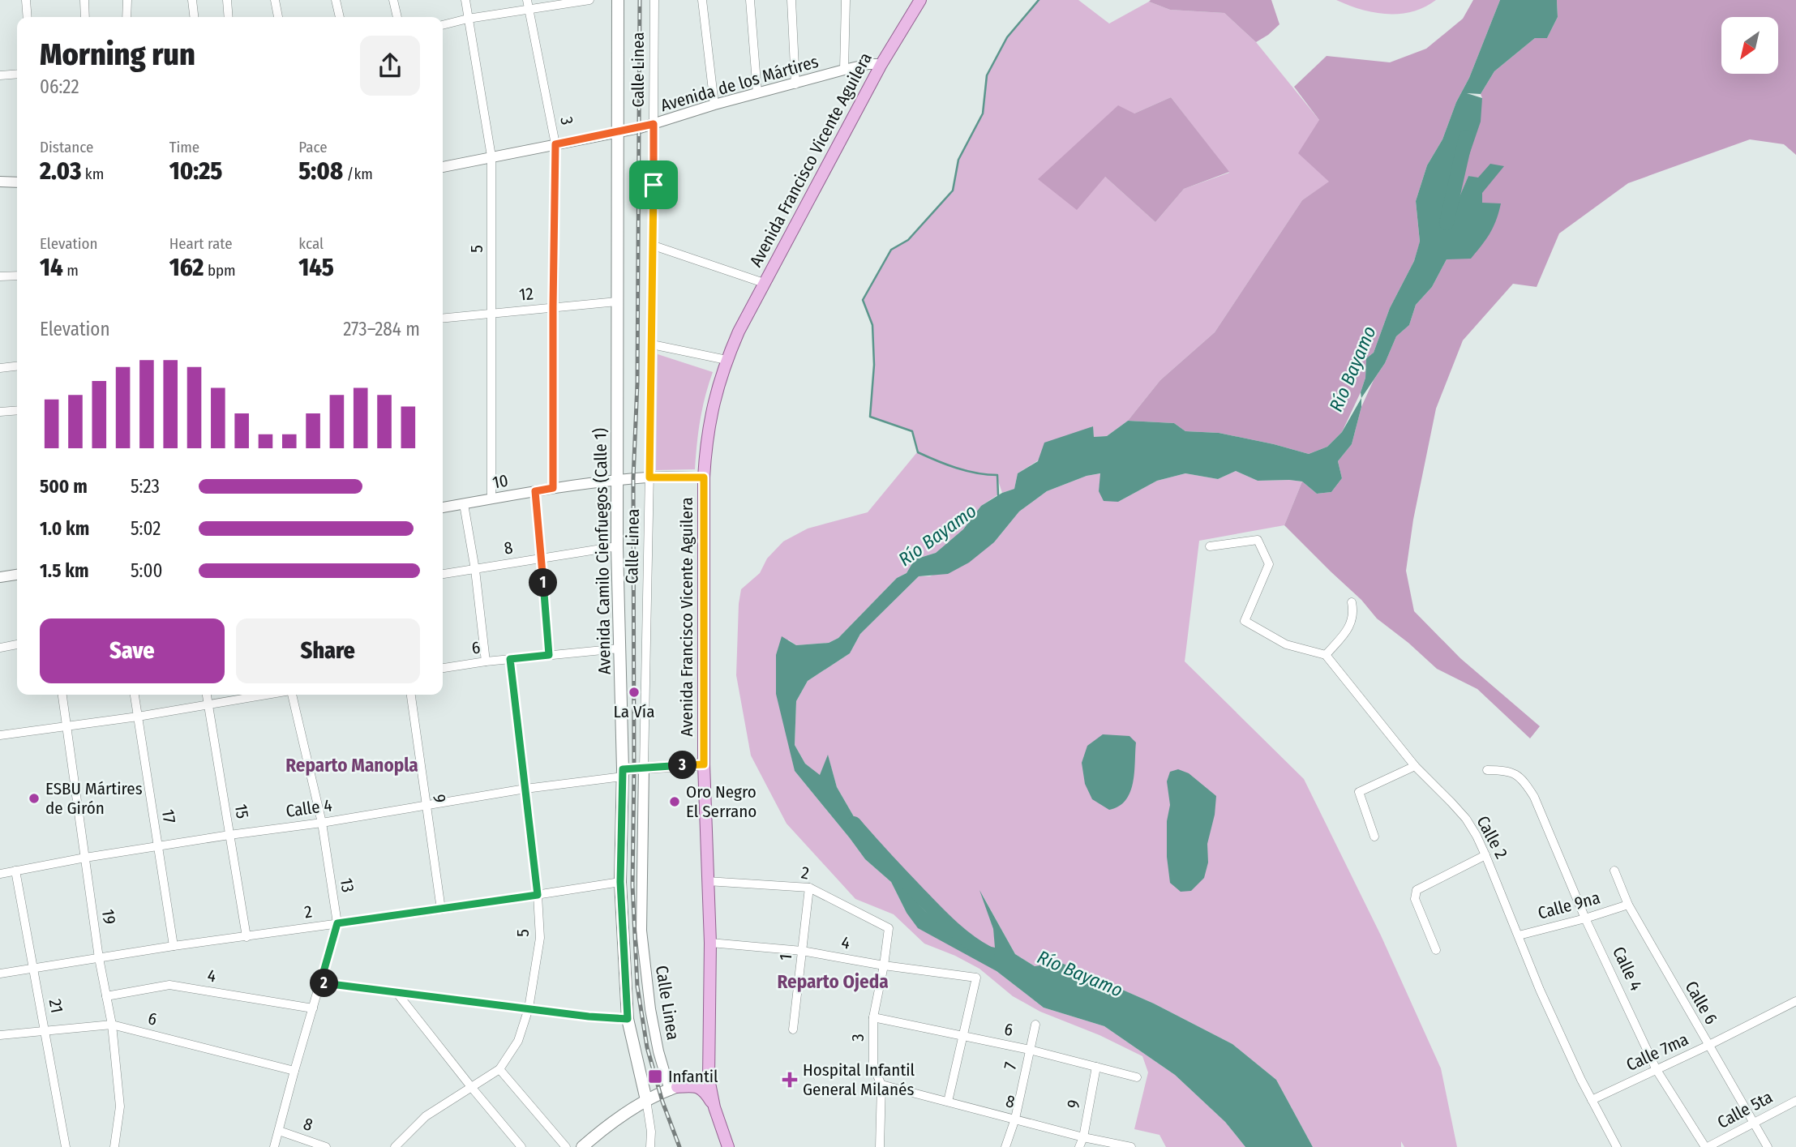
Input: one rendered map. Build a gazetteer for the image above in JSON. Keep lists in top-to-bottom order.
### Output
{
  "streets": {
    "main road": ["Avenida Francisco Vicente Aguilera", "Avenida Camilo Cienfuegos (Calle 1)"],
    "street": [
      "Calle Linea",
      "Avenida de los Mártires",
      "3",
      "5",
      "12",
      "10",
      "8",
      "6",
      "9",
      "Calle 4",
      "15",
      "17",
      "Calle 2",
      "2",
      "13",
      "Calle 9na",
      "19",
      "4",
      "1",
      "Calle 6",
      "21",
      "Calle 7ma",
      "7",
      "Calle 5ta"
    ]
  },
  "crossings": [
    ["Calle Linea", "Avenida de los Mártires"],
    ["Calle Linea", "10"],
    ["Calle Linea", "Calle 4"],
    ["Avenida de los Mártires", "3"],
    ["Avenida de los Mártires", "Avenida Francisco Vicente Aguilera"],
    ["Avenida de los Mártires", "5"],
    ["Avenida de los Mártires", "Avenida Camilo Cienfuegos (Calle 1)"],
    ["3", "12"],
    ["3", "10"],
    ["3", "8"],
    ["3", "6"],
    ["3", "2"],
    ["3", "4"],
    ["Avenida Francisco Vicente Aguilera", "10"],
    ["Avenida Francisco Vicente Aguilera", "Calle 4"],
    ["Avenida Francisco Vicente Aguilera", "2"],
    ["Avenida Francisco Vicente Aguilera", "4"],
    ["5", "12"],
    ["5", "10"],
    ["5", "6"],
    ["5", "Calle 4"],
    ["5", "2"],
    ["12", "Avenida Camilo Cienfuegos (Calle 1)"],
    ["10", "Avenida Camilo Cienfuegos (Calle 1)"],
    ["8", "Avenida Camilo Cienfuegos (Calle 1)"],
    ["8", "9"],
    ["8", "13"],
    ["8", "7"],
    ["Avenida Camilo Cienfuegos (Calle 1)", "6"],
    ["Avenida Camilo Cienfuegos (Calle 1)", "Calle 4"],
    ["Avenida Camilo Cienfuegos (Calle 1)", "2"],
    ["6", "9"],
    ["6", "13"],
    ["6", "19"],
    ["6", "4"],
    ["6", "21"],
    ["6", "7"],
    ["9", "Calle 4"],
    ["9", "2"],
    ["Calle 4", "15"],
    ["Calle 4", "17"],
    ["Calle 4", "13"],
    ["Calle 4", "Calle 9na"],
    ["Calle 4", "19"],
    ["Calle 4", "21"],
    ["Calle 4", "Calle 7ma"],
    ["Calle 4", "Calle 5ta"],
    ["15", "2"],
    ["17", "2"],
    ["Calle 2", "Calle 9na"],
    ["Calle 2", "Calle 7ma"],
    ["2", "13"],
    ["2", "19"],
    ["2", "1"],
    ["2", "21"],
    ["13", "4"],
    ["Calle 9na", "Calle 6"],
    ["19", "4"],
    ["4", "1"],
    ["Calle 6", "Calle 7ma"],
    ["Calle 6", "Calle 5ta"]
  ],
  "districts": ["Reparto Manopla", "Reparto Ojeda"],
  "water": ["Río Bayamo"],
  "places": {
    "other": ["La Vía", "ESBU Mártires de Girón", "Oro Negro El Serrano"],
    "transit": ["Infantil"],
    "health": ["Hospital Infantil General Milanés"]
  },
  "north": "bottom left",
  "page": {
    "heading": ["Morning run", "06:22"],
    "stats": [
      ["Distance", "2.03 km"],
      ["Time", "10:25"],
      ["Pace", "5:08 /km"],
      ["Elevation", "14 m"],
      ["Heart rate", "162 bpm"],
      ["kcal", "145"]
    ],
    "chart": ["Elevation", "273–284 m"],
    "list": [
      {
        "name": "500 m",
        "note": "5:23"
      },
      {
        "name": "1.0 km",
        "note": "5:02"
      },
      {
        "name": "1.5 km",
        "note": "5:00"
      }
    ],
    "pins": ["1", "3", "2"],
    "buttons": ["Save", "Share"]
  }
}
